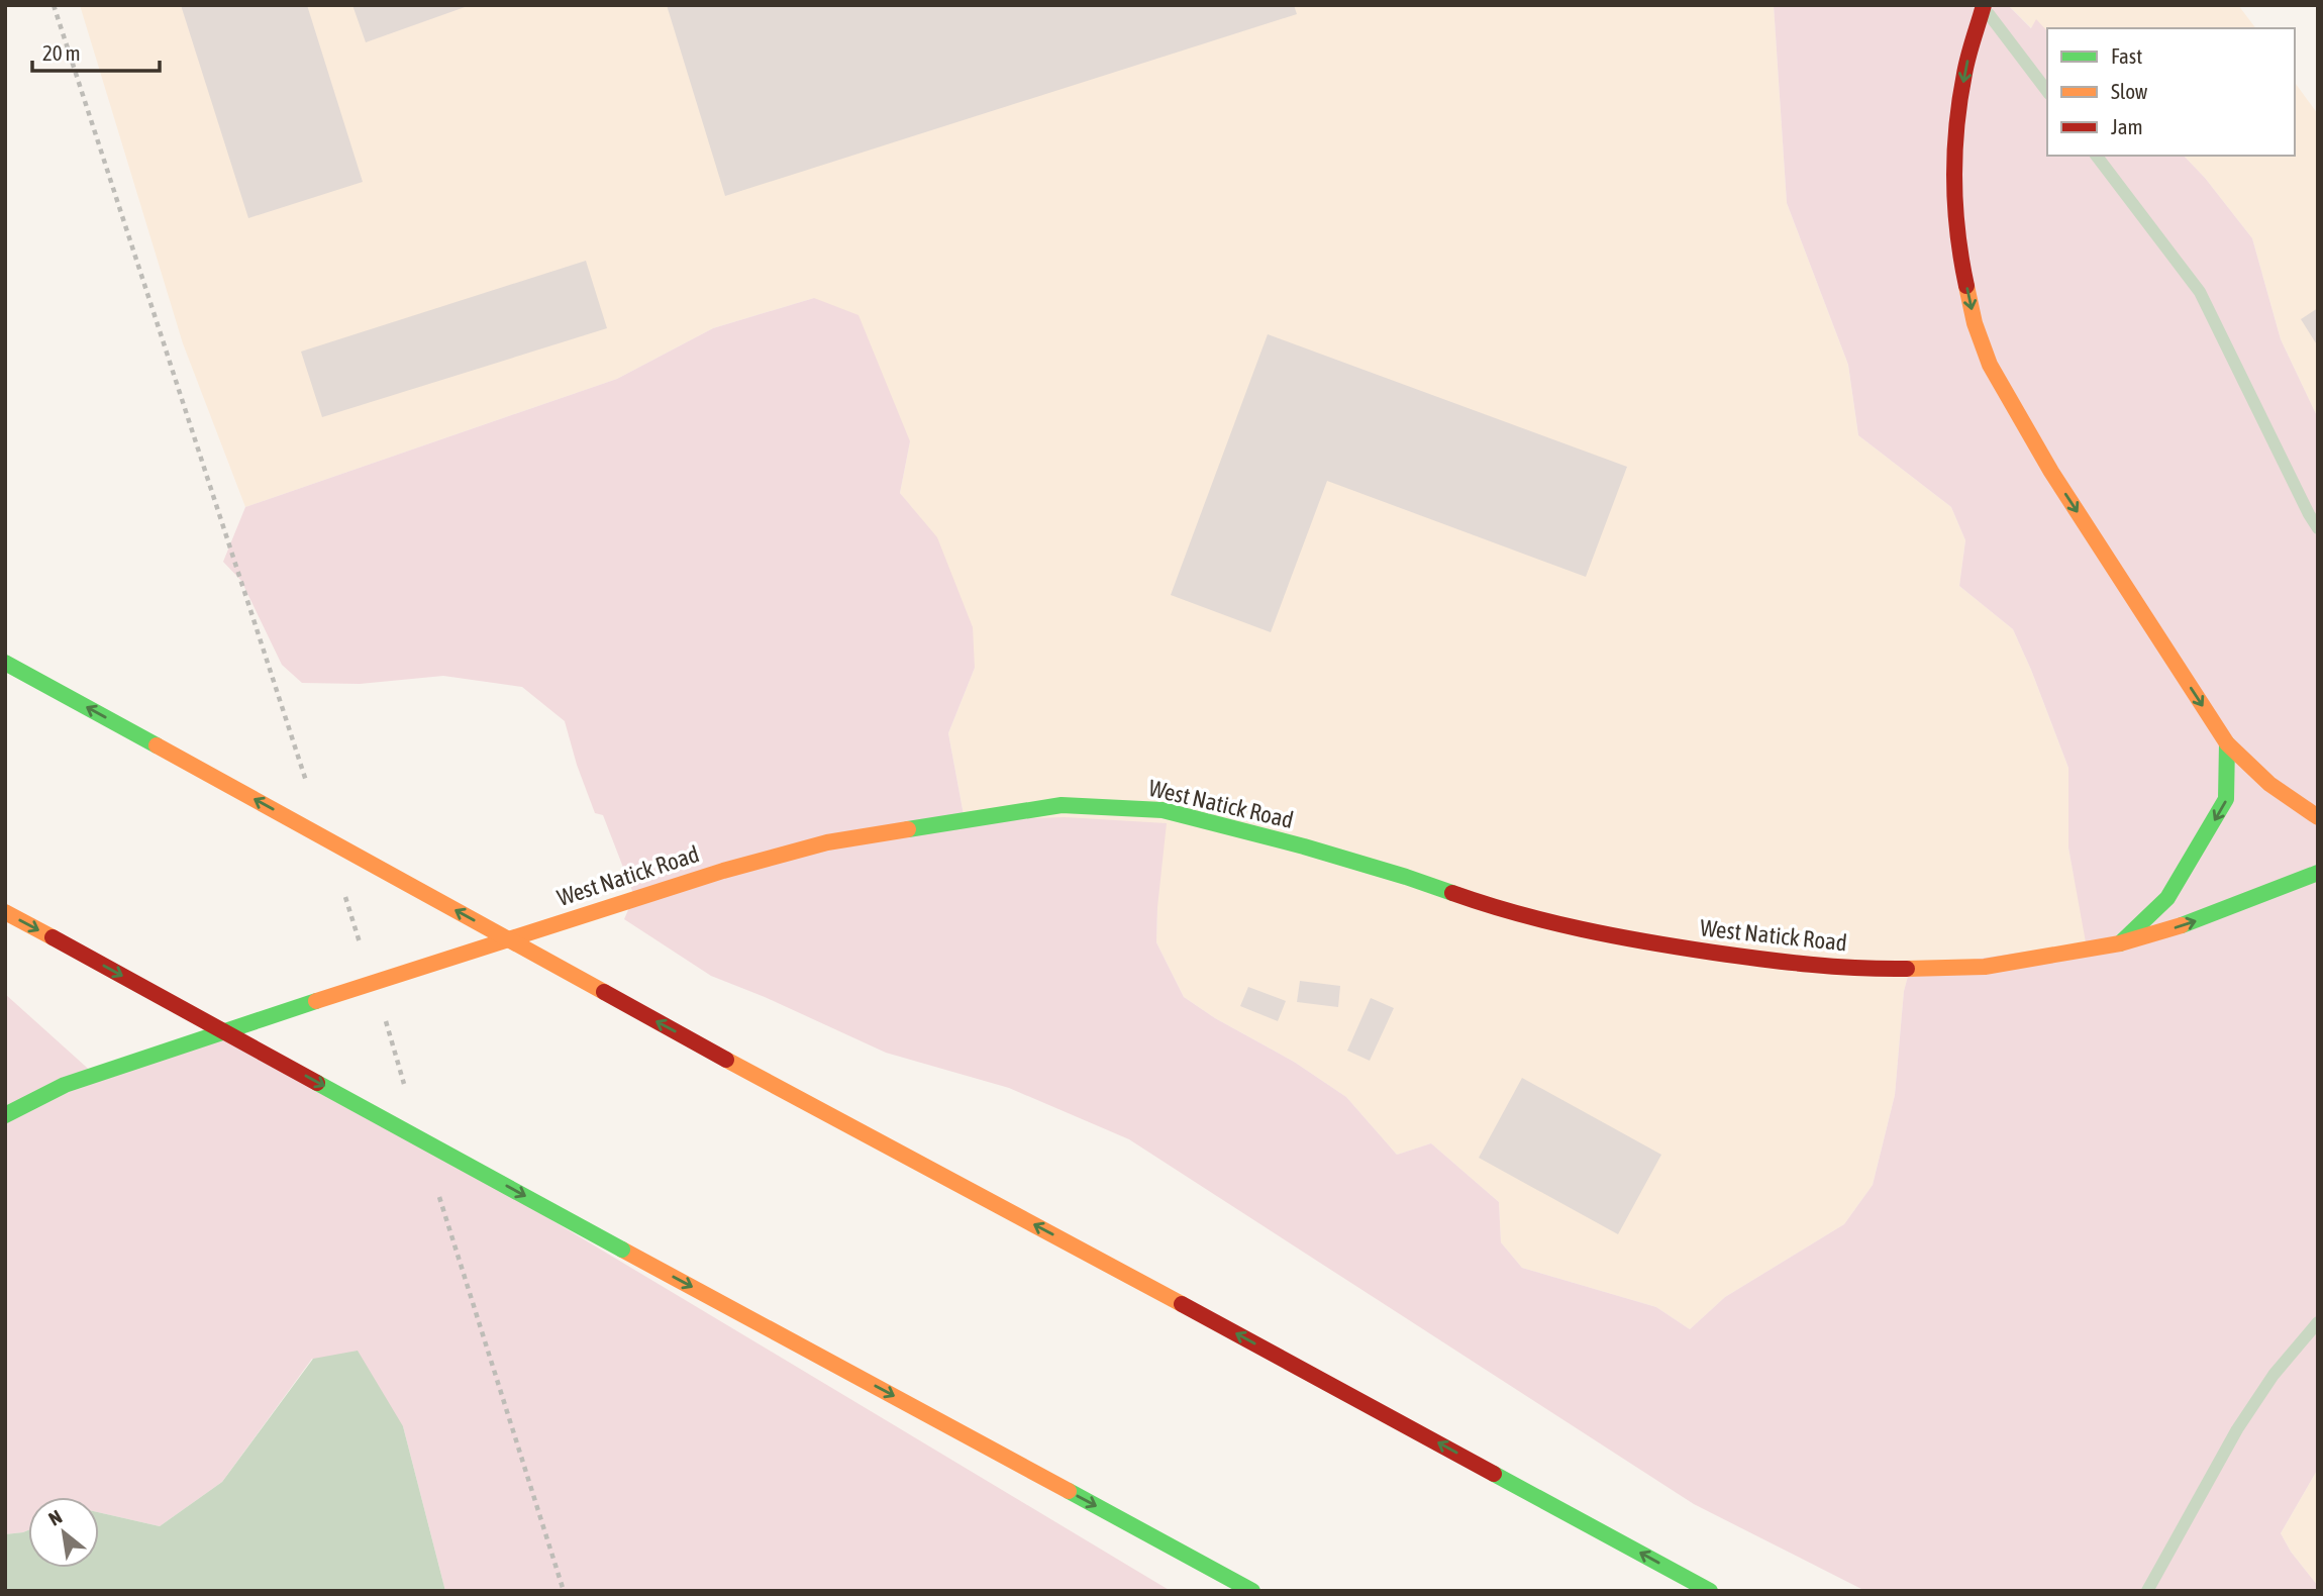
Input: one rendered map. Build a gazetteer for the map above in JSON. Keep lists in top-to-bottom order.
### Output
{
  "streets": {
    "main road": ["West Natick Road"]
  },
  "legend": ["Fast", "Slow", "Jam"],
  "scale_bar": "20 m",
  "north": "top left"
}
